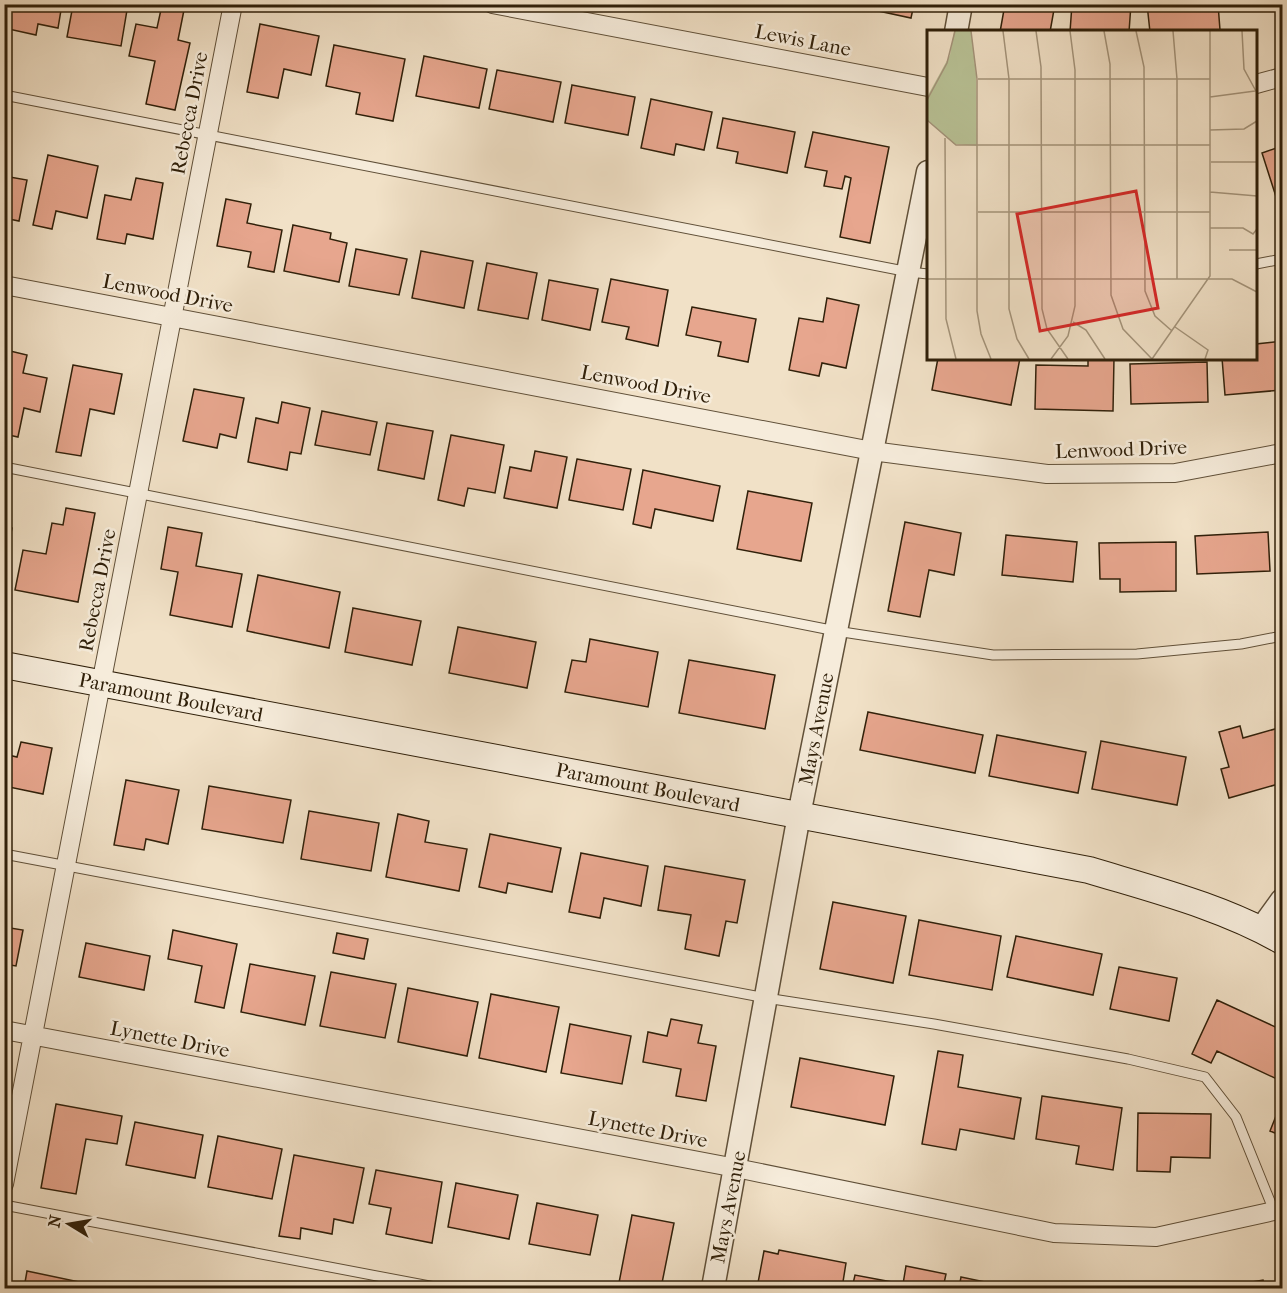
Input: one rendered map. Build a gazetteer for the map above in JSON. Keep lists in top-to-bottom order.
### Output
{
  "streets": {
    "main road": ["Paramount Boulevard"],
    "street": [
      "Lewis Lane",
      "Rebecca Drive",
      "Lenwood Drive",
      "Mays Avenue",
      "Lynette Drive"
    ]
  },
  "crossings": [
    ["Rebecca Drive", "Lenwood Drive"],
    ["Rebecca Drive", "Paramount Boulevard"],
    ["Rebecca Drive", "Lynette Drive"],
    ["Lenwood Drive", "Mays Avenue"],
    ["Paramount Boulevard", "Mays Avenue"],
    ["Mays Avenue", "Lynette Drive"]
  ],
  "north": "left"
}
